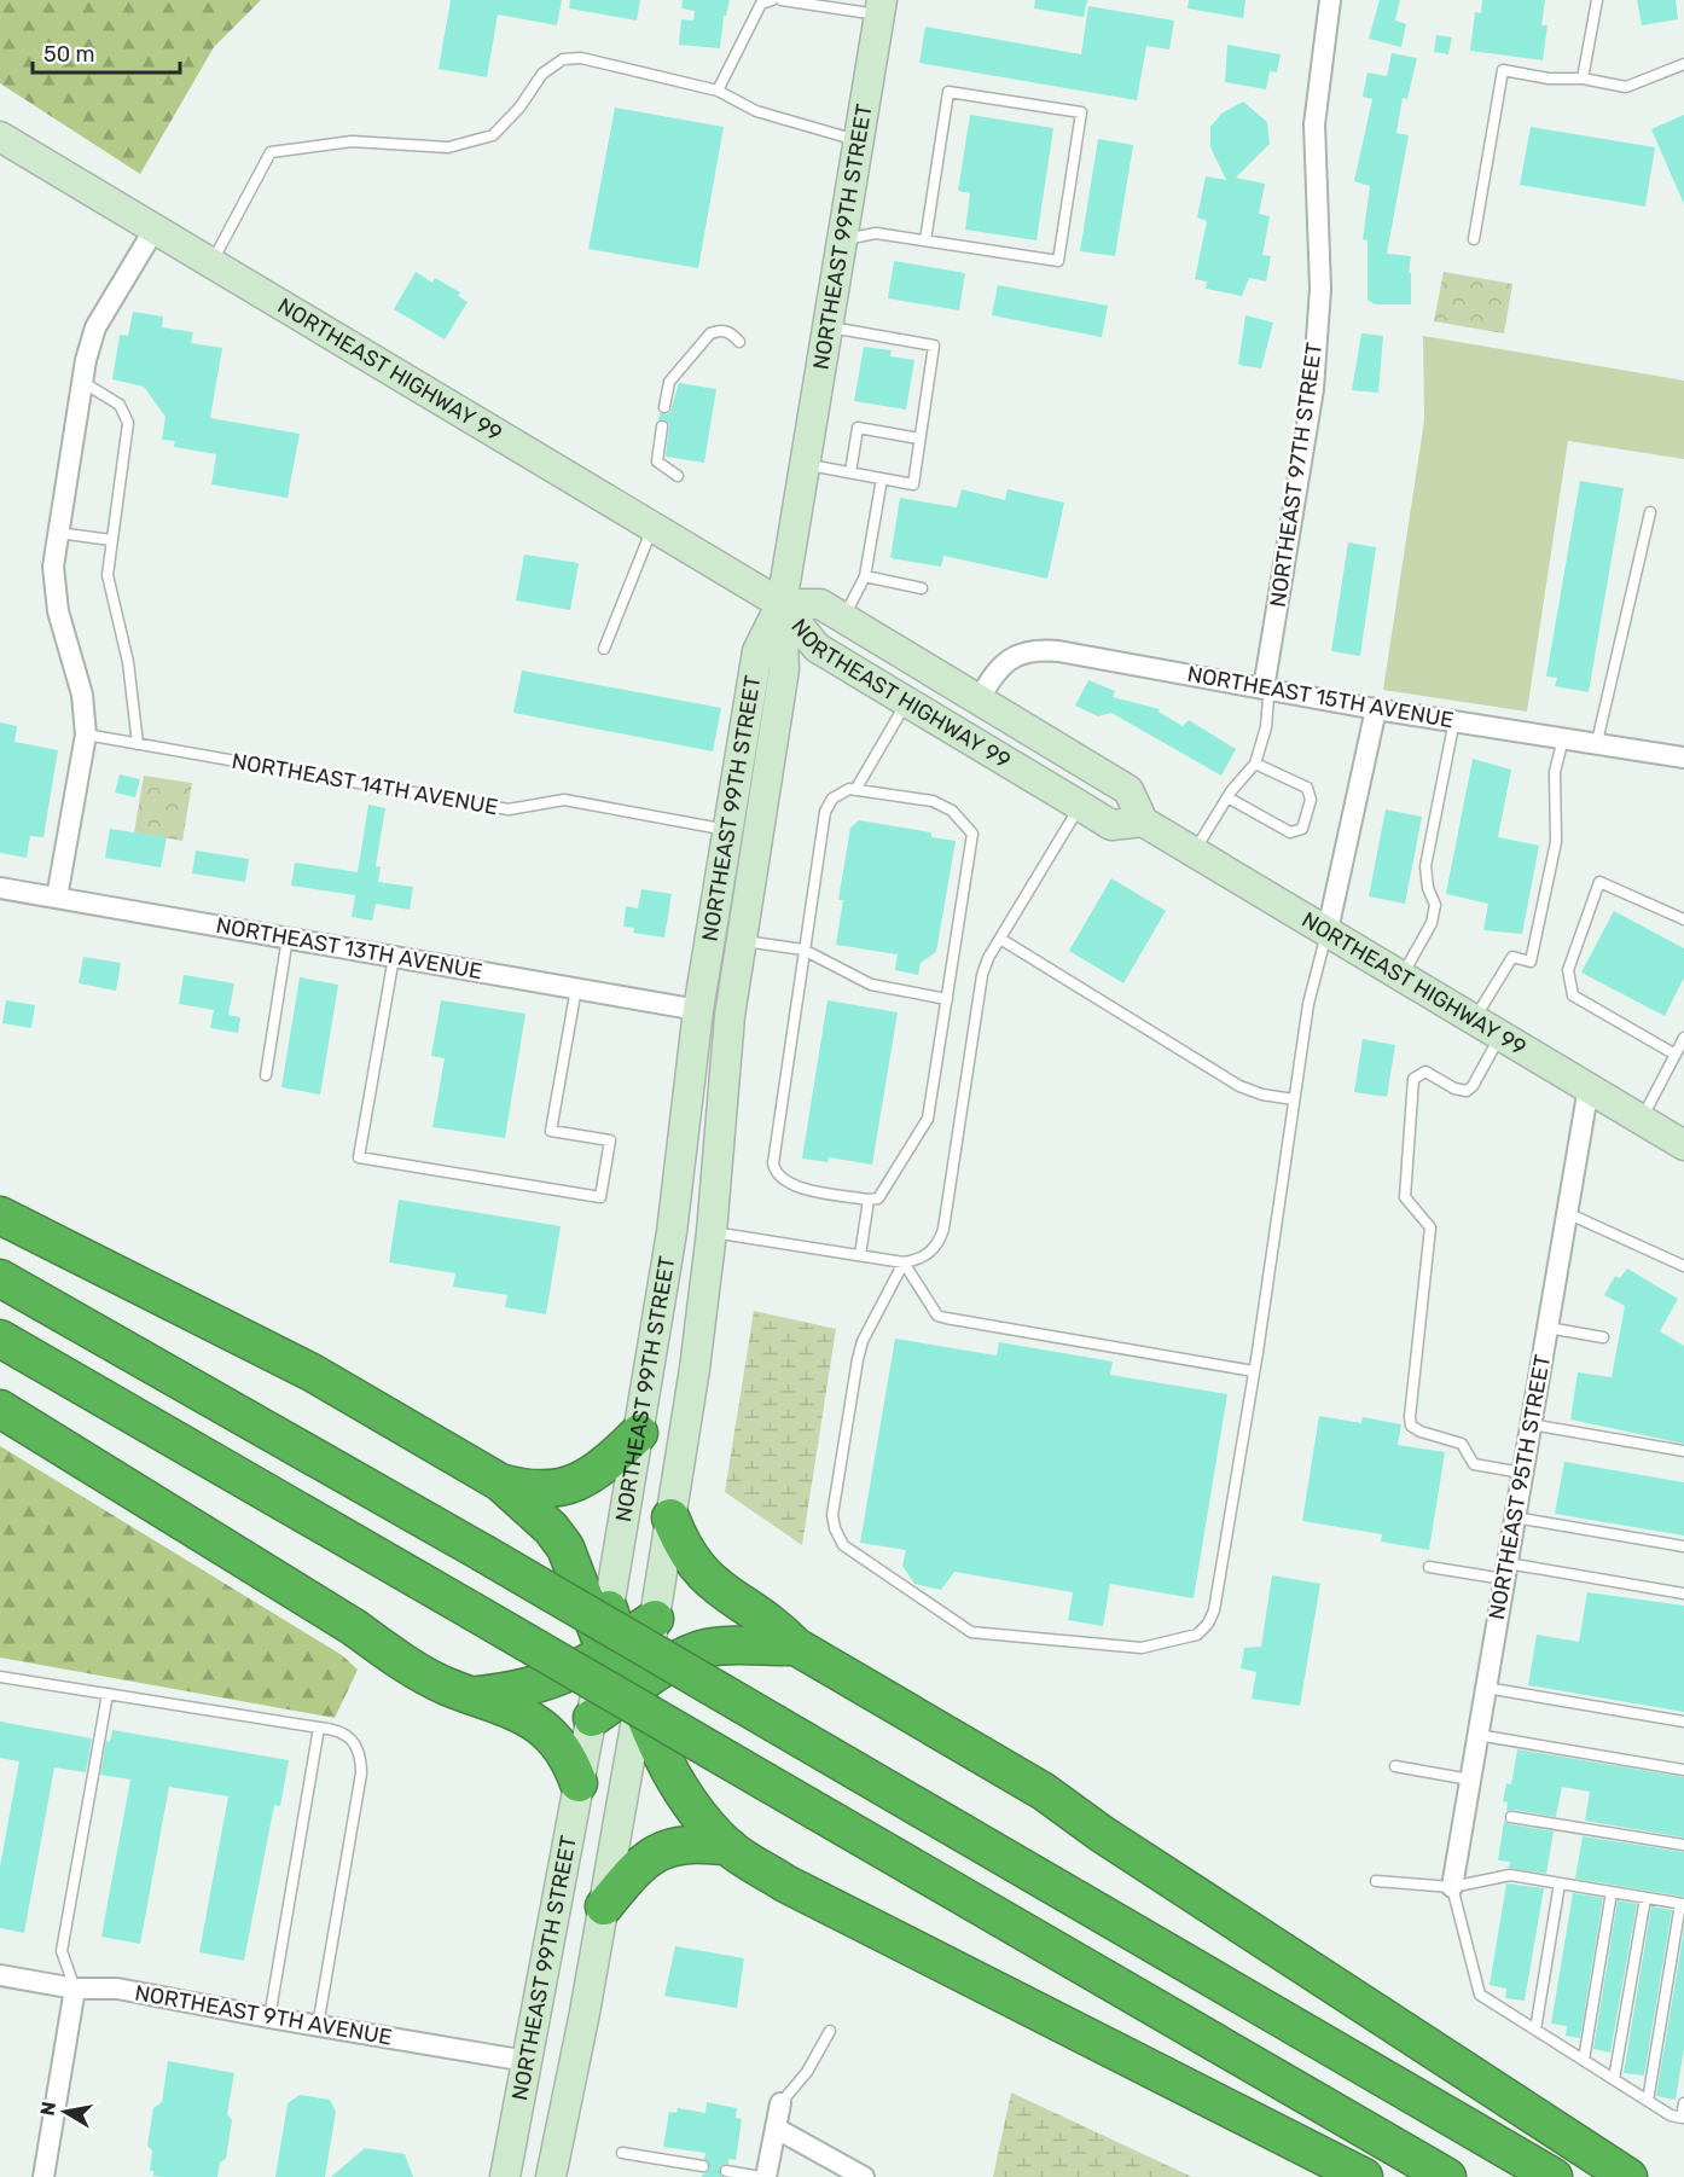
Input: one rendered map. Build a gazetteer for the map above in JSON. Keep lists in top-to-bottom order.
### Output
{
  "streets": {
    "main road": ["NORTHEAST 99TH STREET", "NORTHEAST HIGHWAY 99"],
    "street": [
      "NORTHEAST 97TH STREET",
      "NORTHEAST 15TH AVENUE",
      "NORTHEAST 13TH AVENUE",
      "NORTHEAST 95TH STREET",
      "NORTHEAST 9TH AVENUE"
    ],
    "lane": ["NORTHEAST 14TH AVENUE"]
  },
  "crossings": [
    ["NORTHEAST 99TH STREET", "NORTHEAST HIGHWAY 99"],
    ["NORTHEAST 99TH STREET", "NORTHEAST 14TH AVENUE"],
    ["NORTHEAST 99TH STREET", "NORTHEAST 13TH AVENUE"],
    ["NORTHEAST 99TH STREET", "NORTHEAST 9TH AVENUE"],
    ["NORTHEAST HIGHWAY 99", "NORTHEAST 15TH AVENUE"],
    ["NORTHEAST HIGHWAY 99", "NORTHEAST 95TH STREET"],
    ["NORTHEAST 97TH STREET", "NORTHEAST 15TH AVENUE"]
  ],
  "scale_bar": "50 m",
  "north": "left"
}
